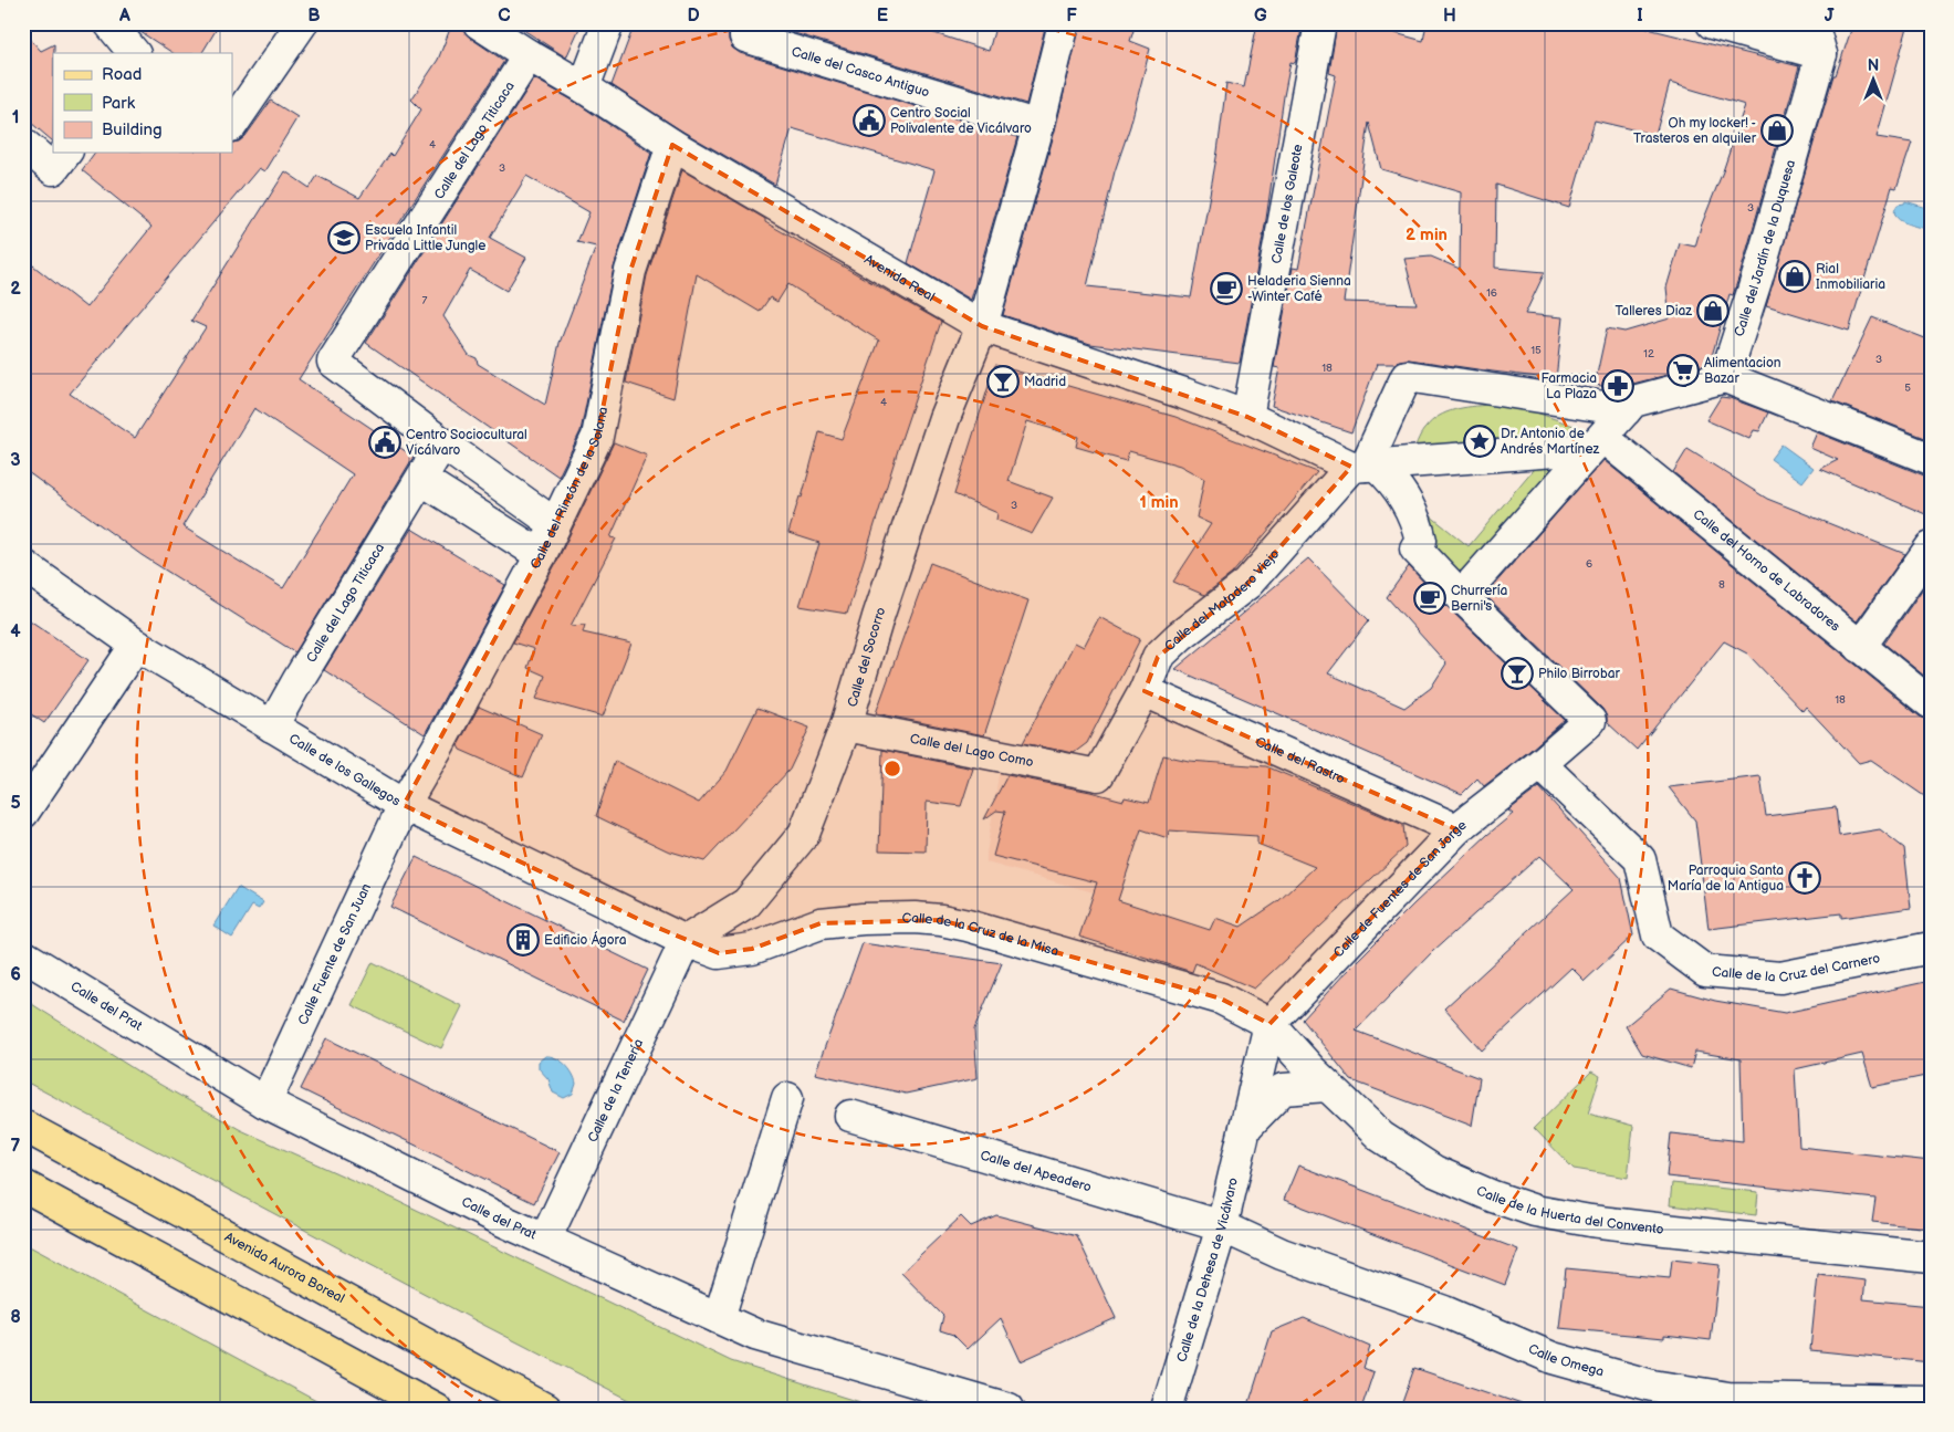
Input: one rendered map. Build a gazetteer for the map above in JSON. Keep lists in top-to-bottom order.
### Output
{
  "streets": {
    "main road": ["Avenida Aurora Boreal"],
    "street": [
      "Calle del Casco Antiguo",
      "Calle del Lago Titicaca",
      "Calle de los Galeote",
      "Calle del Jardín de la Duquesa",
      "Avenida Real",
      "Calle del Rincón de la Solana",
      "Calle del Horno de Labradores",
      "Calle del Matadero Viejo",
      "Calle del Socorro",
      "Calle del Lago Como",
      "Calle del Rastro",
      "Calle de los Gallegos",
      "Calle de Fuentes de San Jorge",
      "Calle de la Cruz de la Misa",
      "Calle Fuente de San Juan",
      "Calle de la Cruz del Carnero",
      "Calle del Prat",
      "Calle de la Tenería",
      "Calle del Apeadero",
      "Calle de la Huerta del Convento",
      "Calle de la Dehesa de Vicálvaro",
      "Calle Omega"
    ]
  },
  "crossings": [
    ["Calle del Casco Antiguo", "Calle del Socorro"],
    ["Calle del Lago Titicaca", "Avenida Real"],
    ["Calle del Lago Titicaca", "Calle del Rincón de la Solana"],
    ["Calle del Lago Titicaca", "Calle de los Gallegos"],
    ["Calle de los Galeote", "Avenida Real"],
    ["Avenida Real", "Calle del Rincón de la Solana"],
    ["Avenida Real", "Calle del Matadero Viejo"],
    ["Avenida Real", "Calle del Socorro"],
    ["Calle del Rincón de la Solana", "Calle de los Gallegos"],
    ["Calle del Rincón de la Solana", "Calle Fuente de San Juan"],
    ["Calle del Matadero Viejo", "Calle del Lago Como"],
    ["Calle del Matadero Viejo", "Calle del Rastro"],
    ["Calle del Socorro", "Calle del Lago Como"],
    ["Calle del Socorro", "Calle de los Gallegos"],
    ["Calle del Socorro", "Calle de la Cruz de la Misa"],
    ["Calle del Socorro", "Calle de la Tenería"],
    ["Calle del Rastro", "Calle de Fuentes de San Jorge"],
    ["Calle de los Gallegos", "Calle de la Cruz de la Misa"],
    ["Calle de los Gallegos", "Calle Fuente de San Juan"],
    ["Calle de los Gallegos", "Calle de la Tenería"],
    ["Calle de Fuentes de San Jorge", "Calle de la Cruz de la Misa"],
    ["Calle de Fuentes de San Jorge", "Calle de la Cruz del Carnero"],
    ["Calle de Fuentes de San Jorge", "Calle de la Huerta del Convento"],
    ["Calle de Fuentes de San Jorge", "Calle de la Dehesa de Vicálvaro"],
    ["Calle de la Cruz de la Misa", "Calle de la Tenería"],
    ["Calle de la Cruz de la Misa", "Calle de la Huerta del Convento"],
    ["Calle de la Cruz de la Misa", "Calle de la Dehesa de Vicálvaro"],
    ["Calle Fuente de San Juan", "Calle del Prat"],
    ["Calle del Prat", "Calle de la Tenería"],
    ["Calle del Apeadero", "Calle de la Dehesa de Vicálvaro"],
    ["Calle del Apeadero", "Calle Omega"],
    ["Calle de la Huerta del Convento", "Calle de la Dehesa de Vicálvaro"],
    ["Calle de la Dehesa de Vicálvaro", "Calle Omega"]
  ],
  "places": {
    "public building": ["Centro Social Polivalente de Vicálvaro", "Centro Sociocultural Vicálvaro"],
    "shop": ["Oh my locker! - Trasteros en alquiler", "Rial Inmobiliaria", "Talleres Diaz"],
    "school or university": ["Escuela Infantil Privada Little Jungle"],
    "cafe": ["Heladeria Sienna -Winter Café", "Churrería Berni's"],
    "supermarket": ["Alimentacion Bazar"],
    "bar": ["Madrid", "Philo Birrobar"],
    "pharmacy": ["Farmacia La Plaza"],
    "place": ["Dr. Antonio de Andrés Martínez"],
    "church": ["Parroquia Santa María de la Antigua"],
    "building": ["Edificio Ágora"]
  },
  "house_numbers": [
    "4",
    "3",
    "3",
    "16",
    "7",
    "15",
    "12",
    "3",
    "18",
    "5",
    "4",
    "3",
    "6",
    "8",
    "18"
  ],
  "legend": ["Road", "Park", "Building"],
  "north": "top",
  "grid": {
    "columns": [
      "A",
      "B",
      "C",
      "D",
      "E",
      "F",
      "G",
      "H",
      "I",
      "J"
    ],
    "rows": [
      "1",
      "2",
      "3",
      "4",
      "5",
      "6",
      "7",
      "8"
    ]
  },
  "rings": ["2 min", "1 min"]
}
